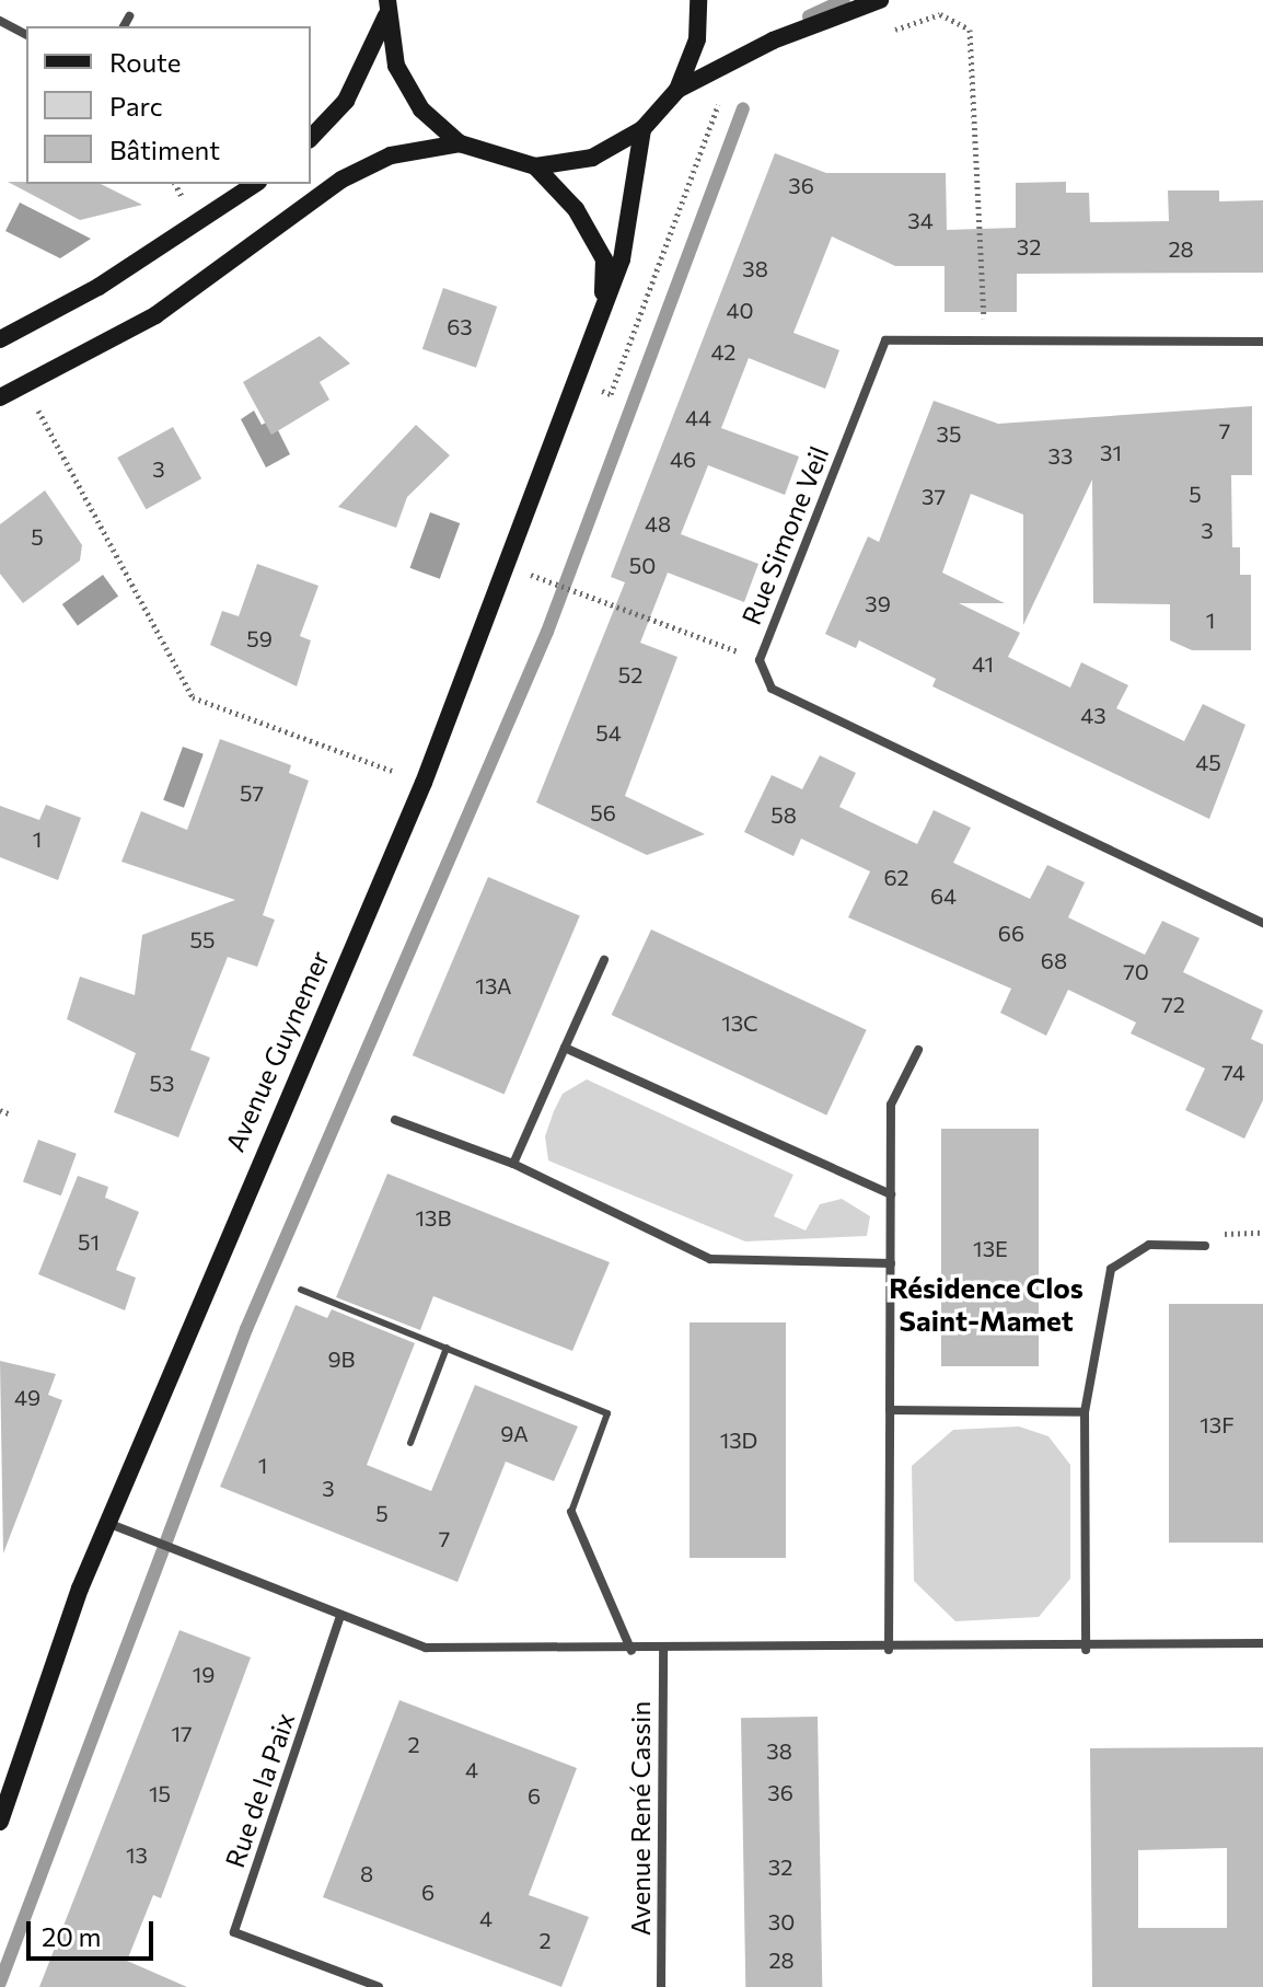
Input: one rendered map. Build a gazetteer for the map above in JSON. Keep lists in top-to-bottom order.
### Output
{
  "streets": {
    "street": [
      "Rue Simone Veil",
      "Avenue Guynemer",
      "Rue de la Paix",
      "Avenue René Cassin"
    ]
  },
  "districts": ["Résidence Clos Saint-Mamet"],
  "house_numbers": [
    "36",
    "34",
    "32",
    "28",
    "38",
    "40",
    "63",
    "42",
    "44",
    "7",
    "35",
    "31",
    "33",
    "46",
    "3",
    "5",
    "37",
    "48",
    "3",
    "5",
    "50",
    "39",
    "1",
    "59",
    "41",
    "52",
    "43",
    "54",
    "45",
    "57",
    "56",
    "58",
    "1",
    "62",
    "64",
    "66",
    "55",
    "68",
    "70",
    "13A",
    "72",
    "13C",
    "74",
    "53",
    "13B",
    "51",
    "13E",
    "9B",
    "49",
    "13F",
    "9A",
    "13D",
    "1",
    "3",
    "5",
    "7",
    "19",
    "17",
    "2",
    "38",
    "4",
    "36",
    "15",
    "6",
    "13",
    "32",
    "8",
    "6",
    "4",
    "30",
    "2",
    "28"
  ],
  "legend": ["Route", "Parc", "Bâtiment"],
  "scale_bar": "20 m"
}
